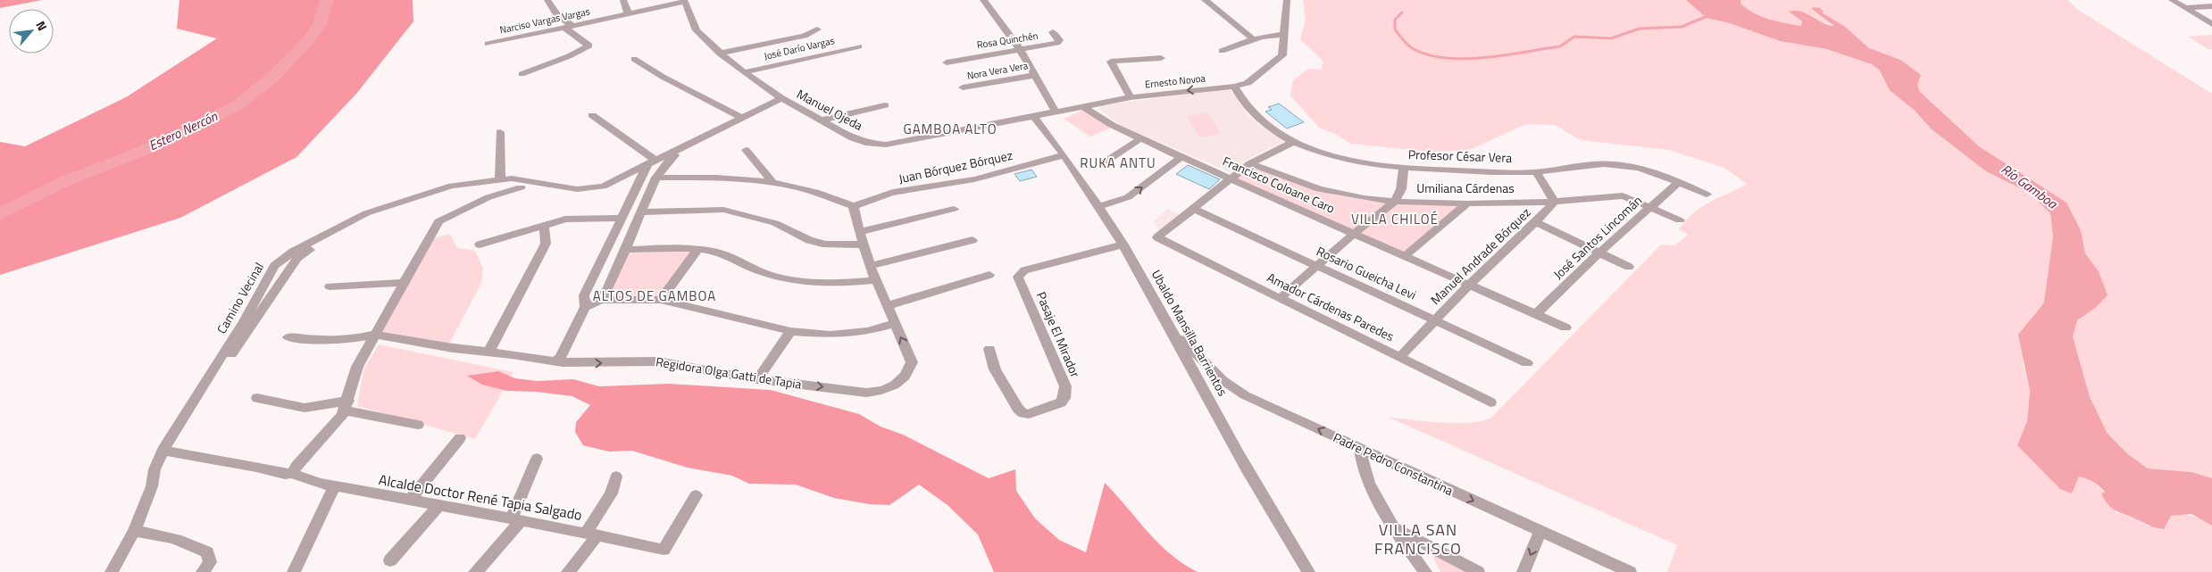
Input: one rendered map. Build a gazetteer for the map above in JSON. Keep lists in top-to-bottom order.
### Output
{
  "streets": {
    "street": [
      "Narciso Vargas Vargas",
      "Rosa Quinchén",
      "José Darío Vargas",
      "Nora Vera Vera",
      "Ernesto Novoa",
      "Manuel Ojeda",
      "Profesor César Vera",
      "Juan Bórquez Bórquez",
      "Francisco Coloane Caro",
      "Umiliana Cárdenas",
      "José Santos Lincomán",
      "Manuel Andrade Bórquez",
      "Rosario Gueicha Levi",
      "Camino Vecinal",
      "Amador Cárdenas Paredes",
      "Ubaldo Mansilla Barrientos",
      "Pasaje El Mirador",
      "Regidora Olga Gatti de Tapia",
      "Padre Pedro Constantina",
      "Alcalde Doctor René Tapia Salgado"
    ]
  },
  "crossings": [
    ["Narciso Vargas Vargas", "Manuel Ojeda"],
    ["José Darío Vargas", "Manuel Ojeda"],
    ["Ernesto Novoa", "Manuel Ojeda"],
    ["Ernesto Novoa", "Profesor César Vera"],
    ["Ernesto Novoa", "Francisco Coloane Caro"],
    ["Ernesto Novoa", "Ubaldo Mansilla Barrientos"],
    ["Profesor César Vera", "José Santos Lincomán"],
    ["Juan Bórquez Bórquez", "Ubaldo Mansilla Barrientos"],
    ["Francisco Coloane Caro", "José Santos Lincomán"],
    ["Francisco Coloane Caro", "Manuel Andrade Bórquez"],
    ["Umiliana Cárdenas", "José Santos Lincomán"],
    ["Umiliana Cárdenas", "Manuel Andrade Bórquez"],
    ["Manuel Andrade Bórquez", "Rosario Gueicha Levi"],
    ["Manuel Andrade Bórquez", "Amador Cárdenas Paredes"],
    ["Rosario Gueicha Levi", "Amador Cárdenas Paredes"],
    ["Camino Vecinal", "Alcalde Doctor René Tapia Salgado"],
    ["Ubaldo Mansilla Barrientos", "Pasaje El Mirador"],
    ["Ubaldo Mansilla Barrientos", "Padre Pedro Constantina"]
  ],
  "districts": [
    "GAMBOA ALTO",
    "RUKA ANTU",
    "VILLA CHILOÉ",
    "ALTOS DE GAMBOA",
    "VILLA SAN FRANCISCO"
  ],
  "water": ["Estero Nercón", "Río Gamboa"],
  "north": "top right"
}
